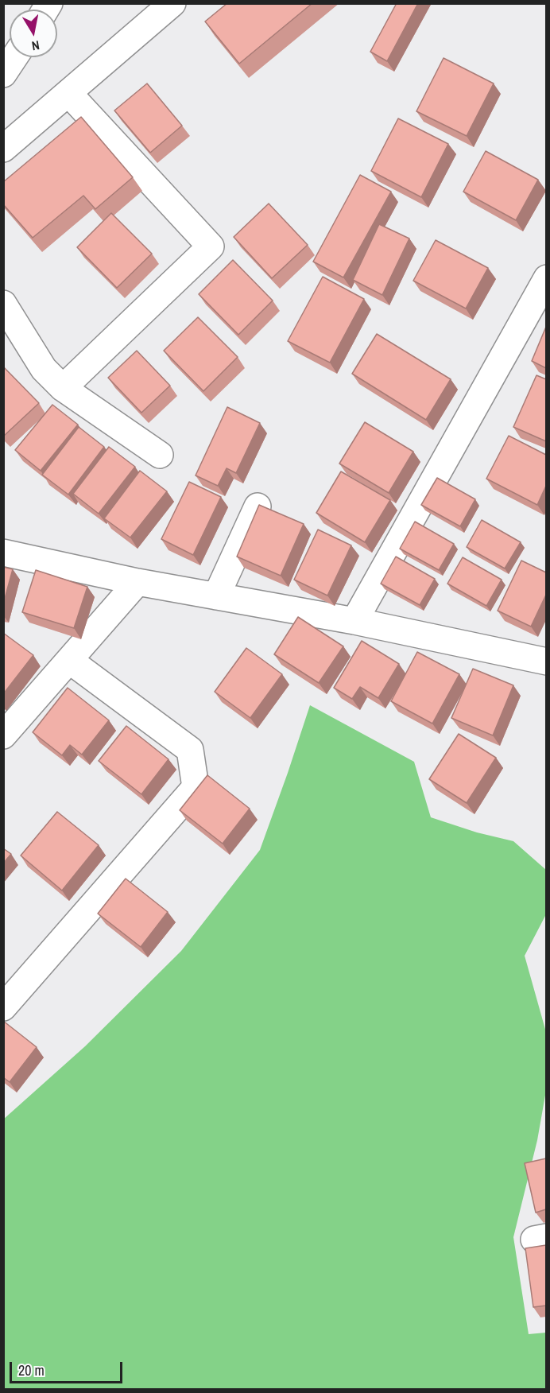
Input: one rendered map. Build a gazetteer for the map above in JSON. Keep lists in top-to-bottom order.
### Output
{
  "scale_bar": "20 m",
  "north": "bottom"
}
